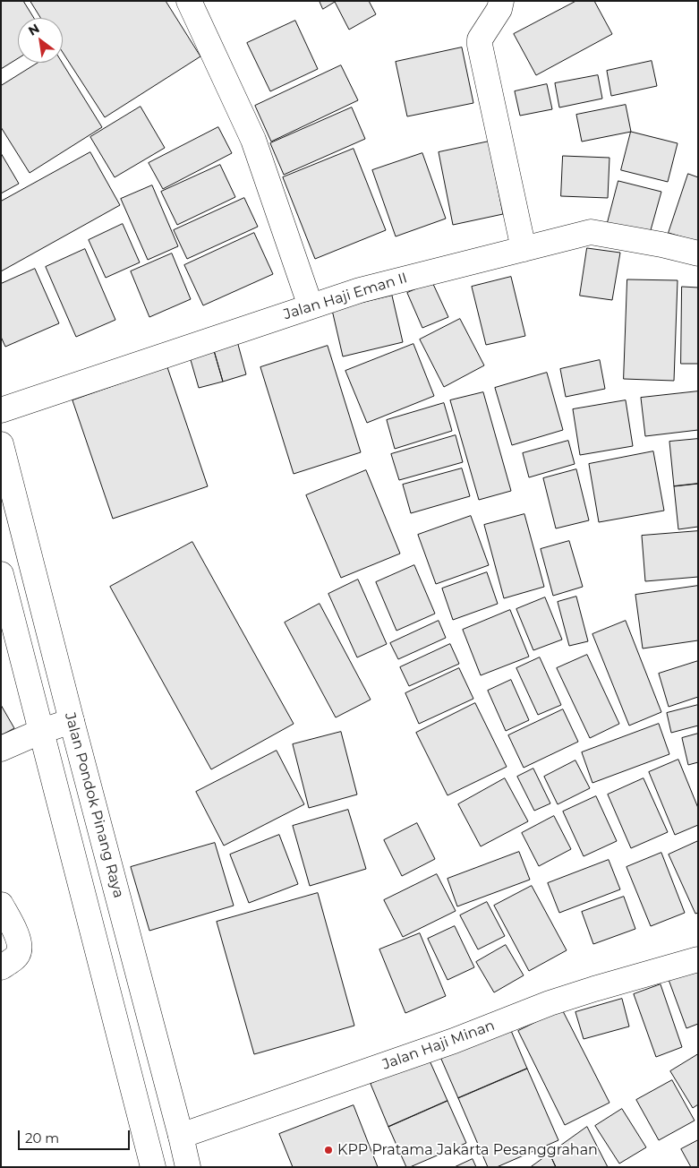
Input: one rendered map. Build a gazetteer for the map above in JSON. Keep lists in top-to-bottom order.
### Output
{
  "streets": {
    "street": ["Jalan Haji Eman II", "Jalan Pondok Pinang Raya", "Jalan Haji Minan"]
  },
  "crossings": [
    ["Jalan Pondok Pinang Raya", "Jalan Haji Minan"]
  ],
  "places": ["KPP Pratama Jakarta Pesanggrahan"],
  "scale_bar": "20 m",
  "north": "top left"
}
